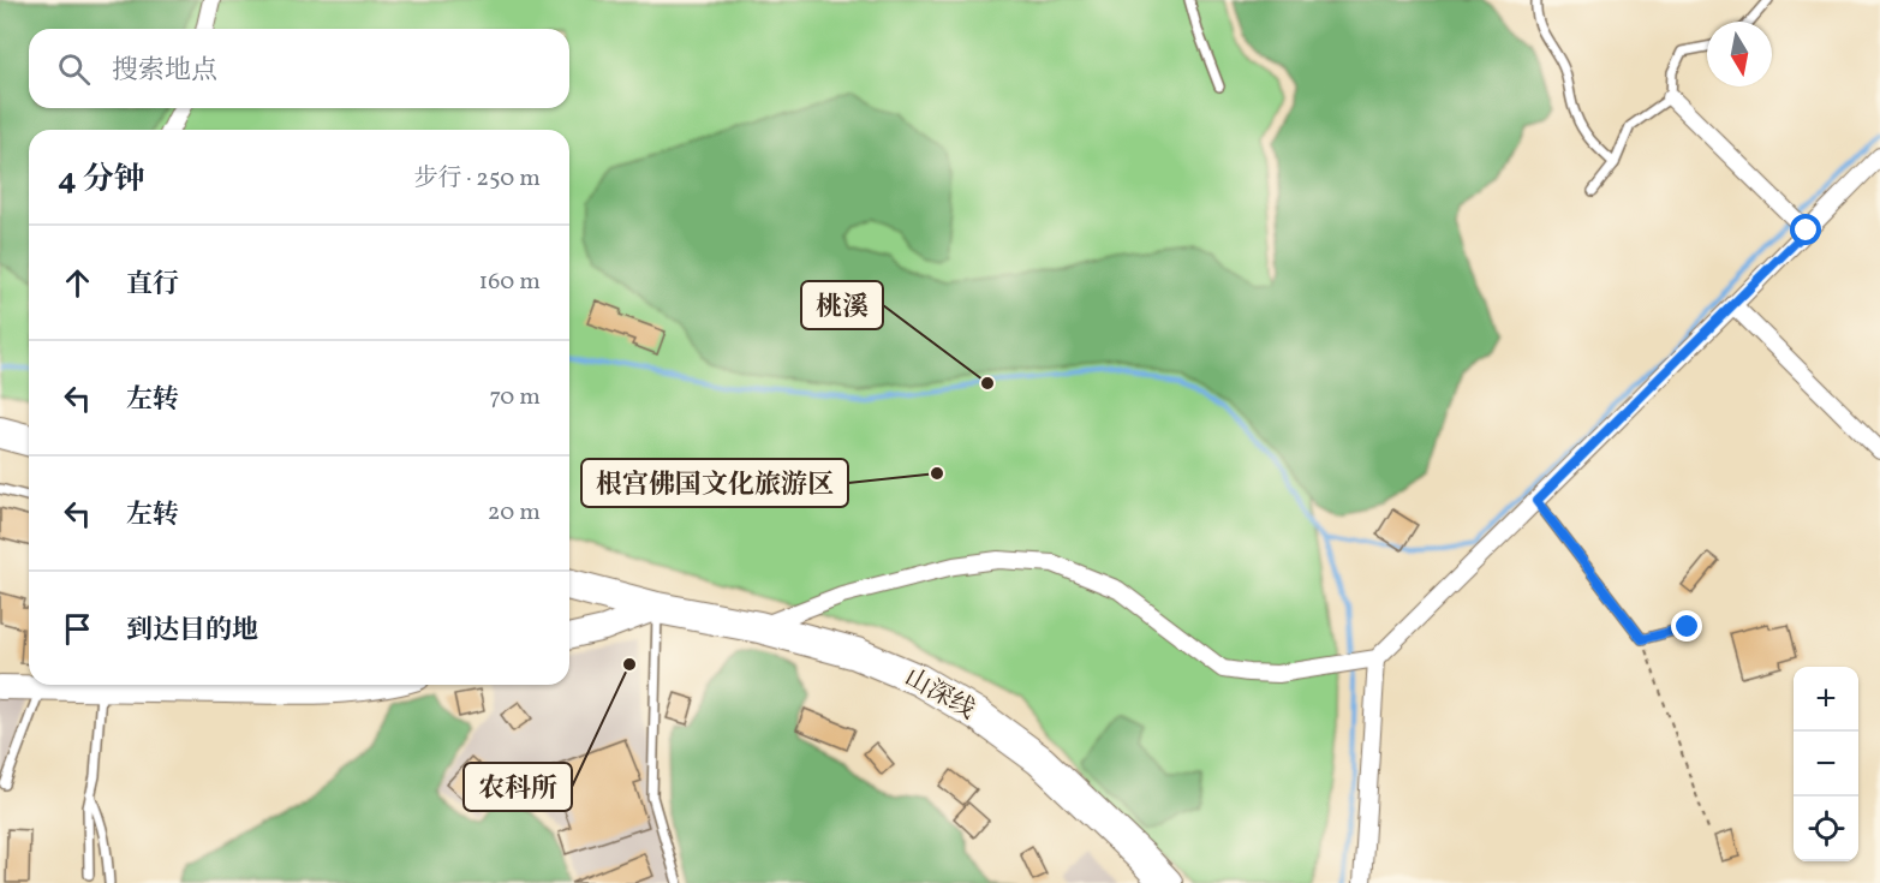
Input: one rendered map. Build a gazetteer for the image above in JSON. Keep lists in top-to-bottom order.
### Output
{
  "streets": {
    "highway": ["山深线"]
  },
  "places": ["桃溪", "根宫佛国文化旅游区", "农科所"],
  "north": "bottom",
  "page": {
    "search": "搜索地点",
    "heading": ["4 分钟", "步行 · 250 m"],
    "list": [
      ["直行", "160 m"],
      ["左转", "70 m"],
      ["左转", "20 m"],
      "到达目的地"
    ],
    "map_buttons": ["+", "−"]
  }
}
